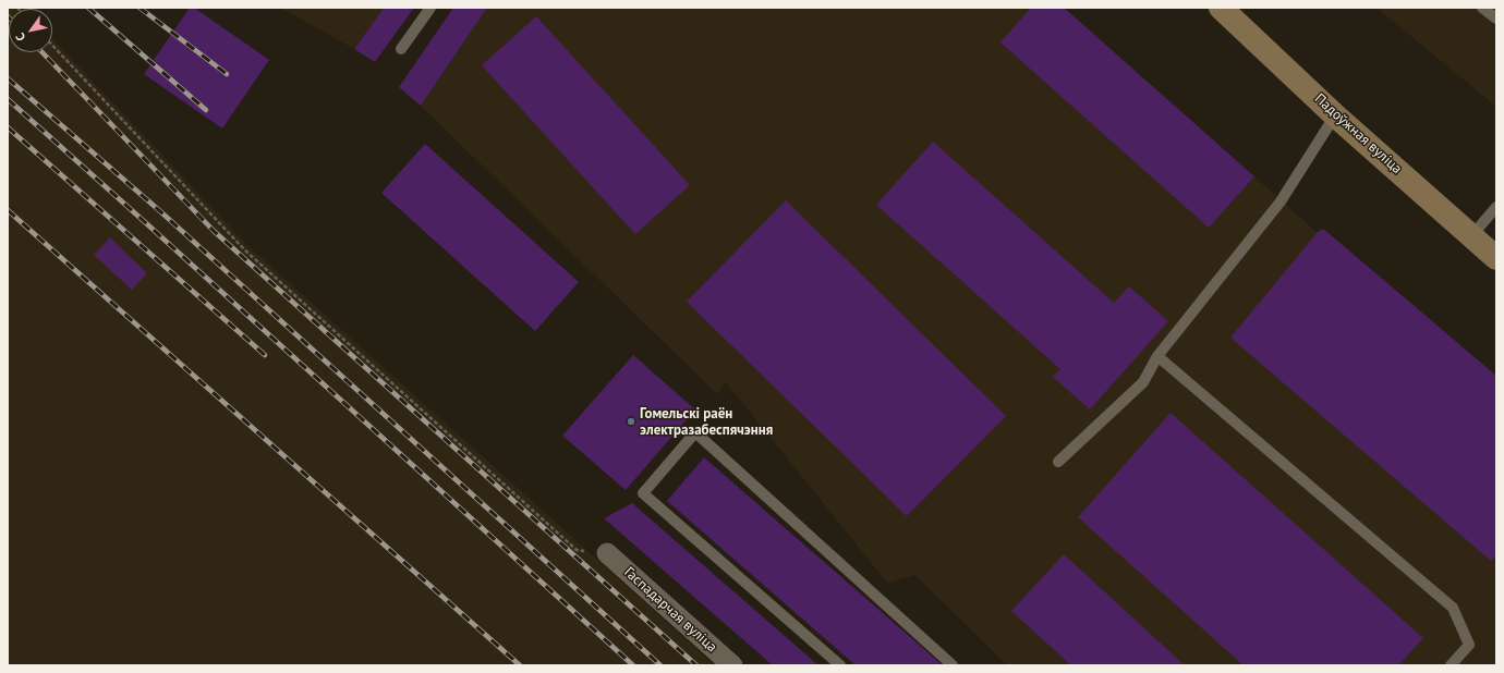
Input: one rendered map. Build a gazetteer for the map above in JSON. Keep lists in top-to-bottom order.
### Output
{
  "streets": {
    "main road": ["Падоўжная вуліца"],
    "street": ["Гаспадарчая вуліца"]
  },
  "places": ["Гомельскі раён электразабеспячэння"],
  "north": "bottom left"
}
